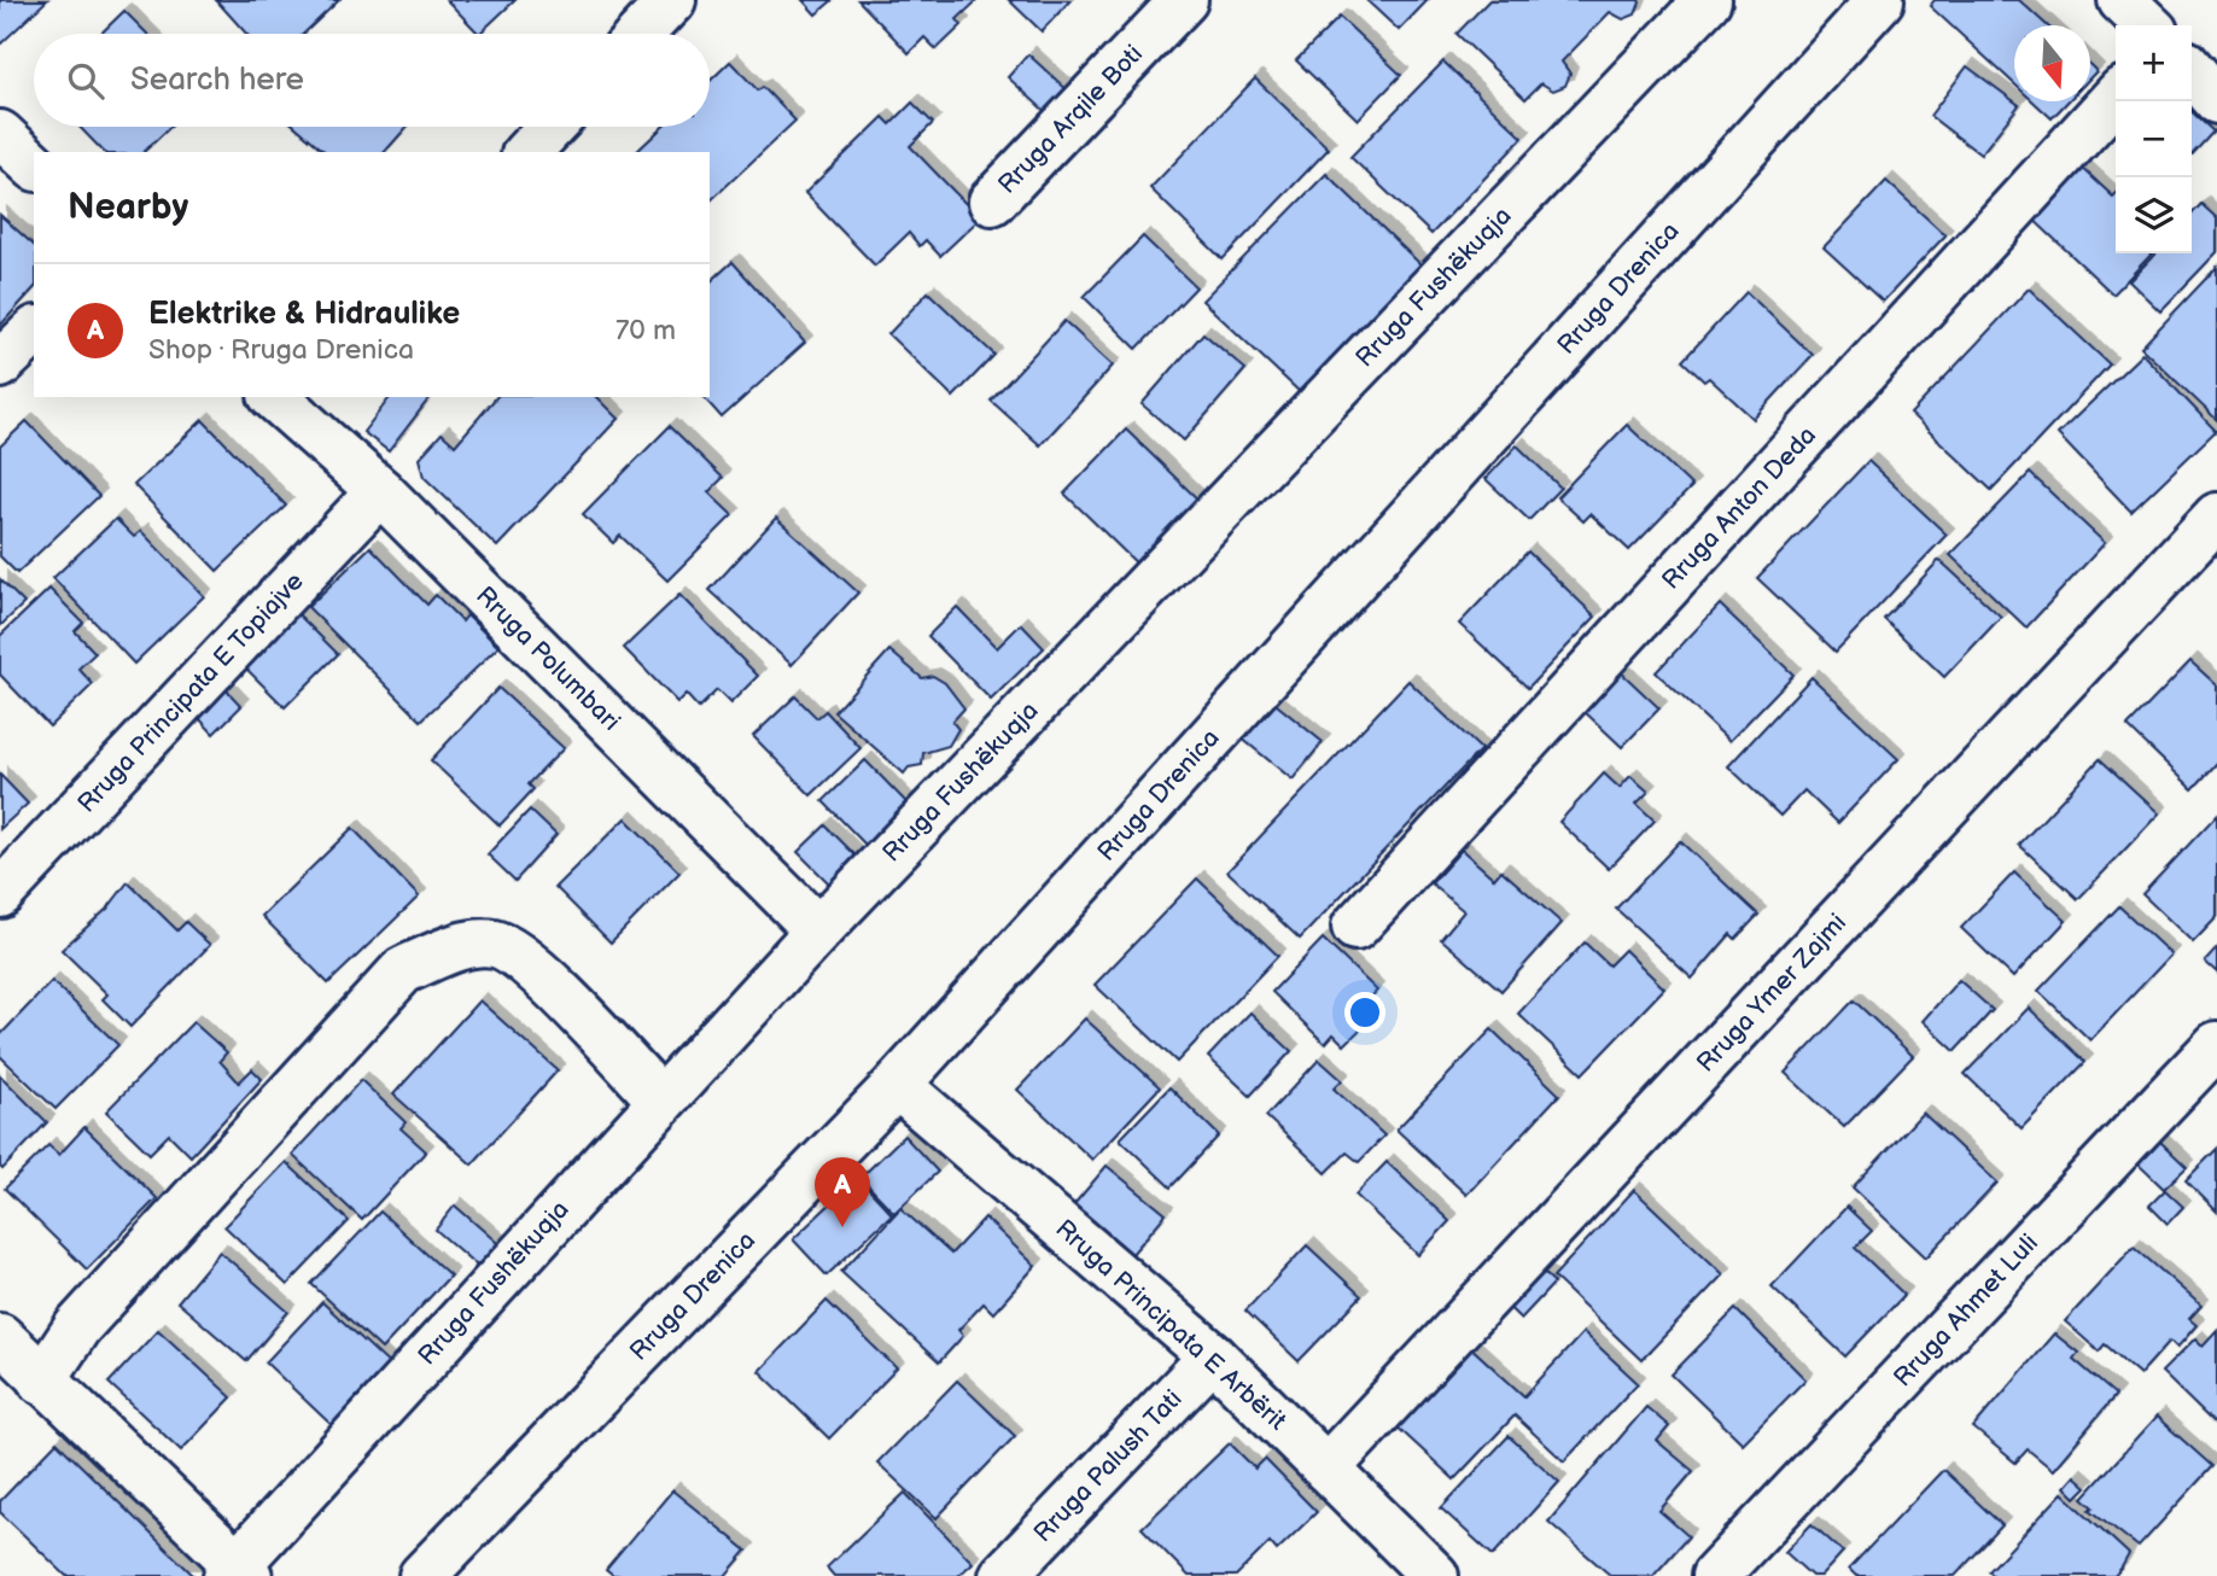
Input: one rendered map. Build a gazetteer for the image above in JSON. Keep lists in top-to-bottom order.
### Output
{
  "streets": {
    "street": [
      "Rruga Arqile Boti",
      "Rruga Fushëkuqja",
      "Rruga Drenica",
      "Rruga Anton Deda",
      "Rruga Polumbari",
      "Rruga Principata E Topiajve",
      "Rruga Ymer Zajmi",
      "Rruga Ahmet Luli",
      "Rruga Principata E Arbërit",
      "Rruga Palush Tati"
    ]
  },
  "crossings": [
    ["Rruga Fushëkuqja", "Rruga Polumbari"],
    ["Rruga Drenica", "Rruga Principata E Arbërit"],
    ["Rruga Polumbari", "Rruga Principata E Topiajve"],
    ["Rruga Ymer Zajmi", "Rruga Principata E Arbërit"],
    ["Rruga Principata E Arbërit", "Rruga Palush Tati"]
  ],
  "north": "bottom",
  "page": {
    "map_buttons": ["+", "−"],
    "search": "Search here",
    "heading": "Nearby",
    "list": [
      {
        "mark": "A",
        "name": "Elektrike & Hidraulike",
        "note": "Shop · Rruga Drenica",
        "value": "70 m"
      }
    ],
    "pins": "A"
  }
}
